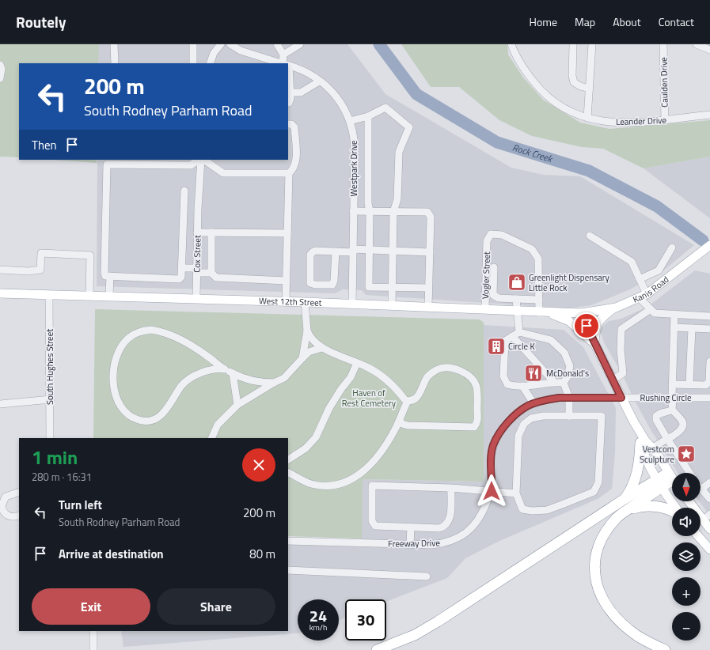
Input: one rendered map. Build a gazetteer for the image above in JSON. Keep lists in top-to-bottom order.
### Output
{
  "streets": {
    "main road": ["Kanis Road", "West 12th Street"],
    "street": [
      "Caulden Drive",
      "Leander Drive",
      "Westpark Drive",
      "Cox Street",
      "Vogler Street",
      "South Hughes Street",
      "Rushing Circle",
      "Freeway Drive"
    ]
  },
  "crossings": [
    ["Caulden Drive", "Leander Drive"],
    ["Westpark Drive", "West 12th Street"],
    ["Cox Street", "West 12th Street"],
    ["Vogler Street", "West 12th Street"],
    ["Kanis Road", "West 12th Street"],
    ["West 12th Street", "South Hughes Street"],
    ["Rushing Circle", "Freeway Drive"]
  ],
  "water": ["Rock Creek"],
  "parks": ["Haven of Rest Cemetery"],
  "places": {
    "shop": ["Greenlight Dispensary Little Rock"],
    "building": ["Circle K"],
    "restaurant": ["McDonald's"],
    "place": ["Vestcom Sculpture"]
  },
  "north": "bottom",
  "page": {
    "header": "Routely",
    "nav": [
      "Home",
      "Map",
      "About",
      "Contact"
    ],
    "turn": ["200 m", "South Rodney Parham Road"],
    "then": "Then",
    "heading": ["1 min", "280 m · 16:31"],
    "map_buttons": ["+", "−"],
    "list": [
      {
        "name": "Turn left",
        "note": "South Rodney Parham Road",
        "value": "200 m"
      },
      {
        "name": "Arrive at destination",
        "value": "80 m"
      }
    ],
    "buttons": ["Exit", "Share"],
    "speed": "24 km/h",
    "limit": "30"
  }
}
